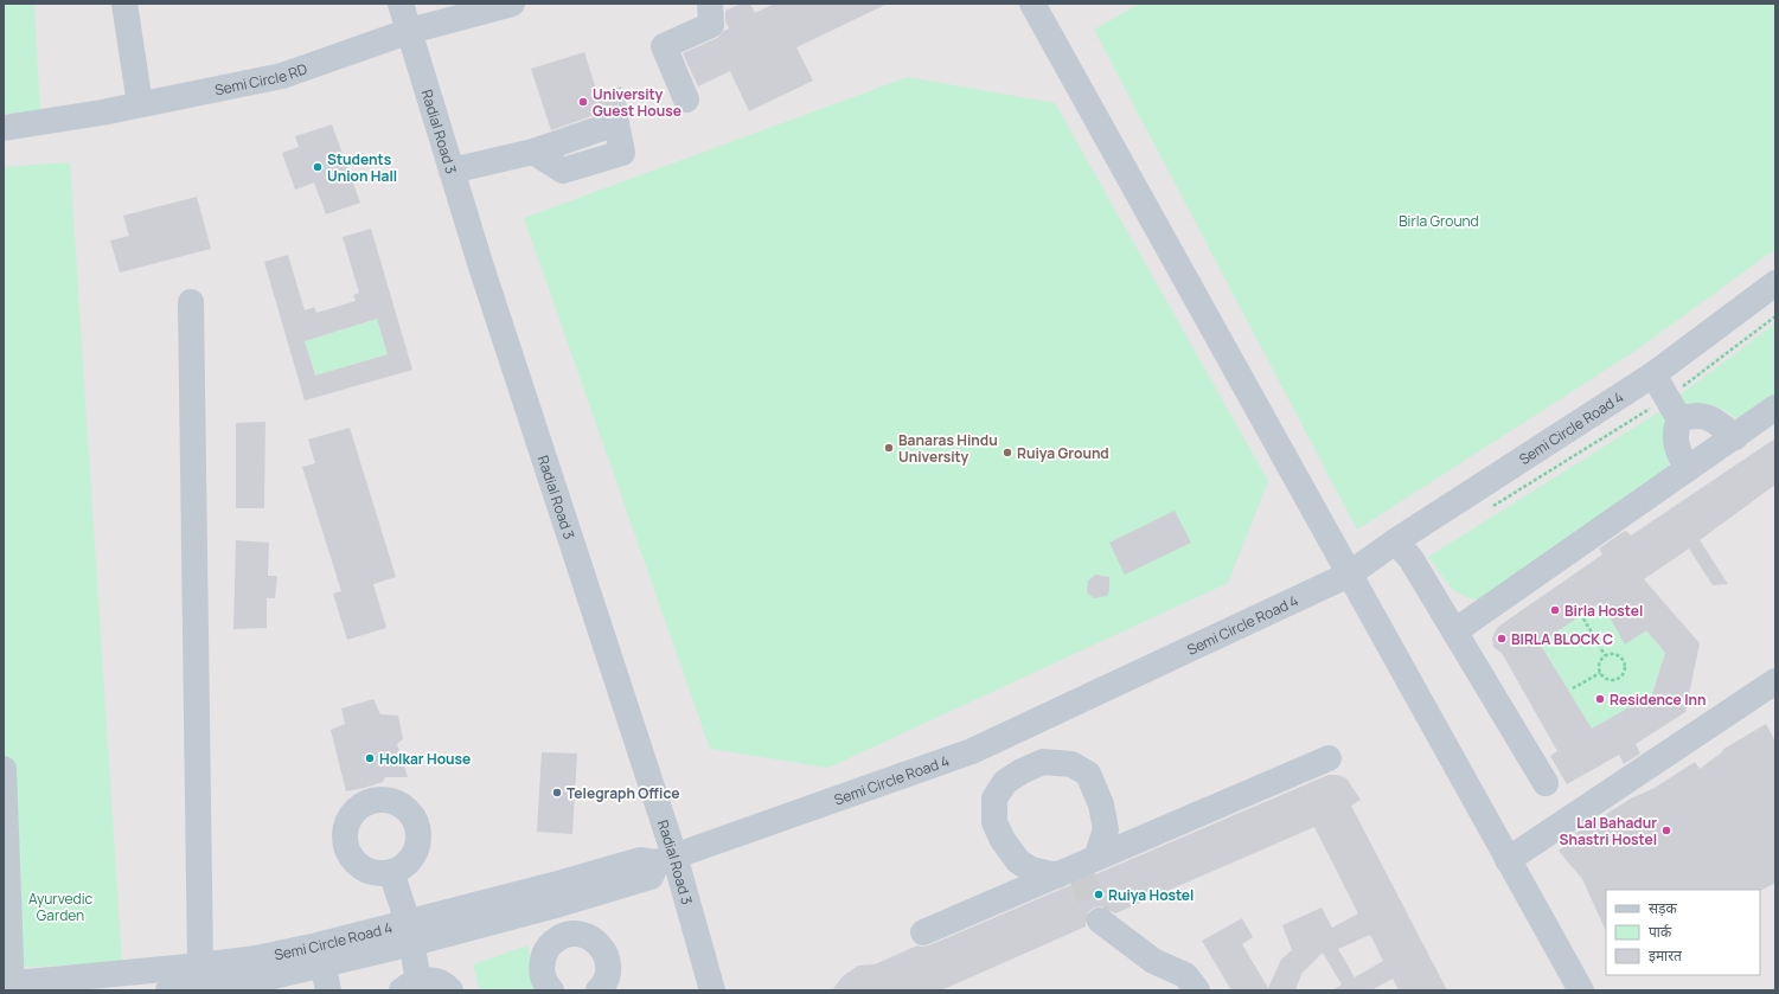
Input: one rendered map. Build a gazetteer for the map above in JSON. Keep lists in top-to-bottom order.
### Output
{
  "streets": {
    "street": ["Semi Circle RD", "Radial Road 3", "Semi Circle Road 4"]
  },
  "crossings": [
    ["Semi Circle RD", "Radial Road 3"],
    ["Radial Road 3", "Semi Circle Road 4"]
  ],
  "parks": ["Birla Ground", "Ayurvedic Garden"],
  "places": [
    "University Guest House",
    "Students Union Hall",
    "Banaras Hindu University",
    "Ruiya Ground",
    "Birla Hostel",
    "BIRLA BLOCK C",
    "Residence Inn",
    "Holkar House",
    "Telegraph Office",
    "Lal Bahadur Shastri Hostel",
    "Ruiya Hostel"
  ],
  "legend": ["सड़क", "पार्क", "इमारत"]
}
